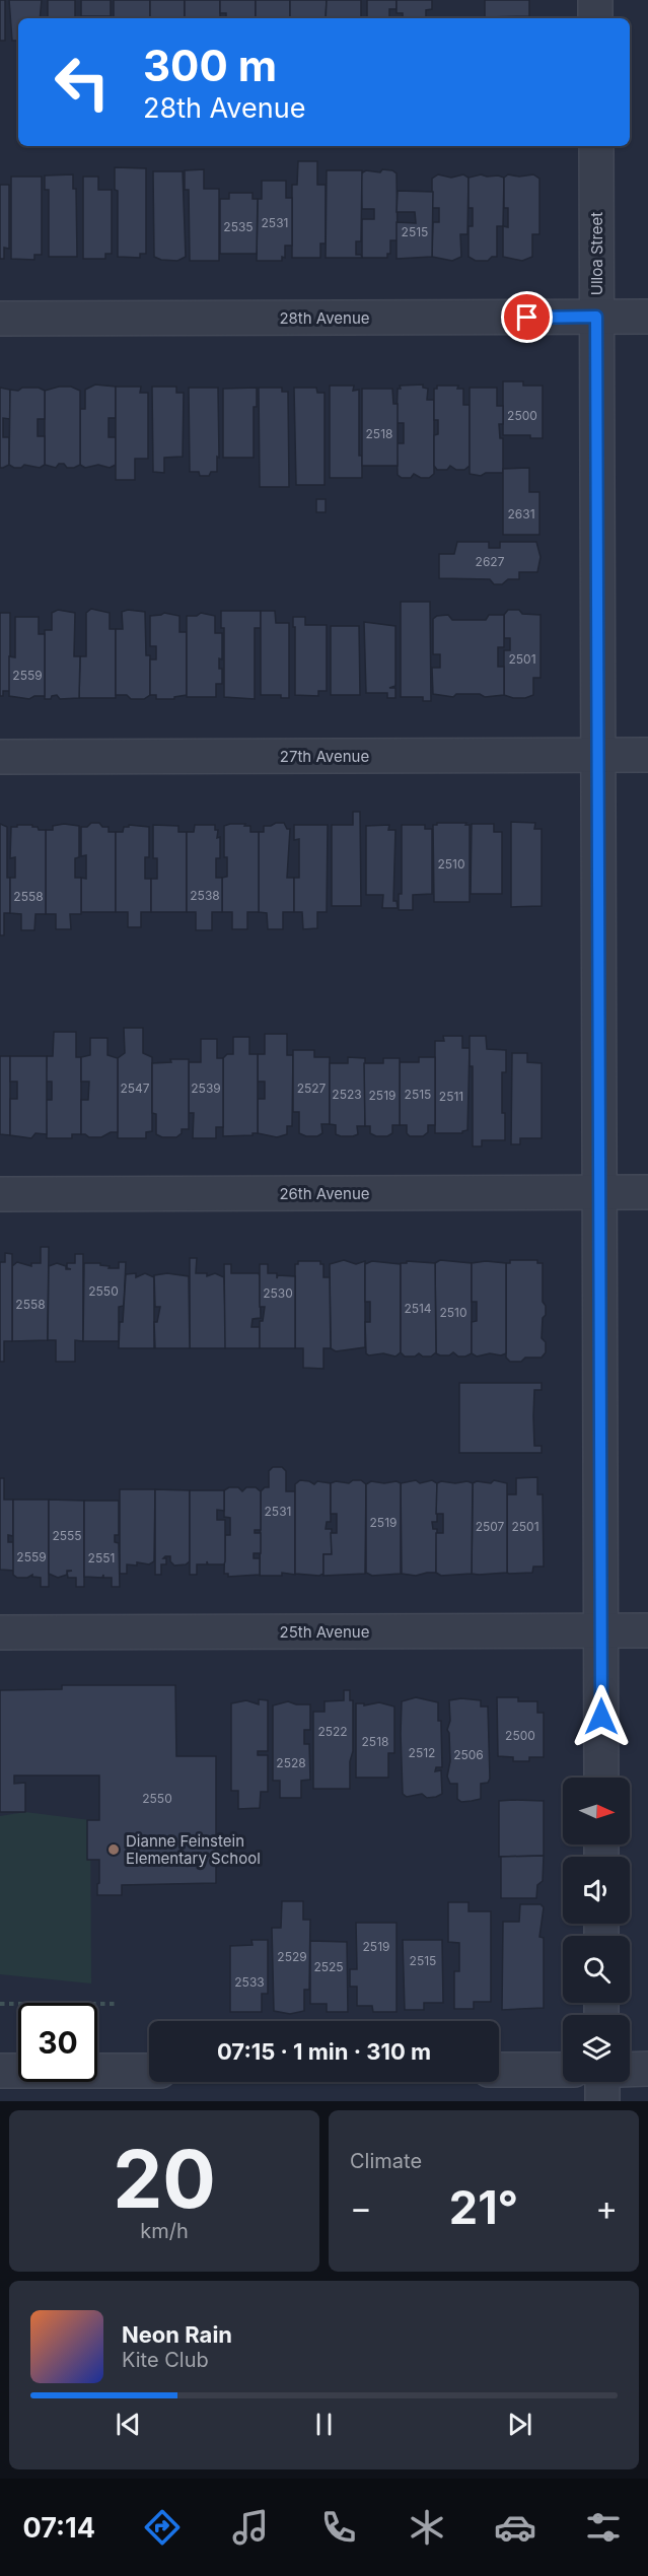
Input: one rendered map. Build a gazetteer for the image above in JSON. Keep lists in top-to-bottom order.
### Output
{
  "streets": {
    "street": [
      "Ulloa Street",
      "28th Avenue",
      "27th Avenue",
      "26th Avenue",
      "25th Avenue"
    ]
  },
  "crossings": [
    ["Ulloa Street", "28th Avenue"],
    ["Ulloa Street", "27th Avenue"],
    ["Ulloa Street", "26th Avenue"],
    ["Ulloa Street", "25th Avenue"]
  ],
  "places": ["Dianne Feinstein Elementary School"],
  "house_numbers": [
    "2531",
    "2535",
    "2515",
    "2500",
    "2518",
    "2631",
    "2627",
    "2501",
    "2559",
    "2510",
    "2538",
    "2558",
    "2547",
    "2539",
    "2527",
    "2523",
    "2515",
    "2519",
    "2511",
    "2550",
    "2530",
    "2558",
    "2514",
    "2510",
    "2531",
    "2519",
    "2507",
    "2501",
    "2555",
    "2559",
    "2551",
    "2522",
    "2500",
    "2518",
    "2512",
    "2506",
    "2528",
    "2550",
    "2519",
    "2529",
    "2515",
    "2525",
    "2533"
  ],
  "north": "right",
  "page": {
    "turn": ["300 m", "28th Avenue"],
    "limit": "30",
    "trip": "07:15 · 1 min · 310 m",
    "tile": [
      ["20", "km/h"],
      "Climate"
    ],
    "heat": ["−", "21°", "+"],
    "song": ["Neon Rain", "Kite Club"],
    "tabs": "07:14"
  }
}
